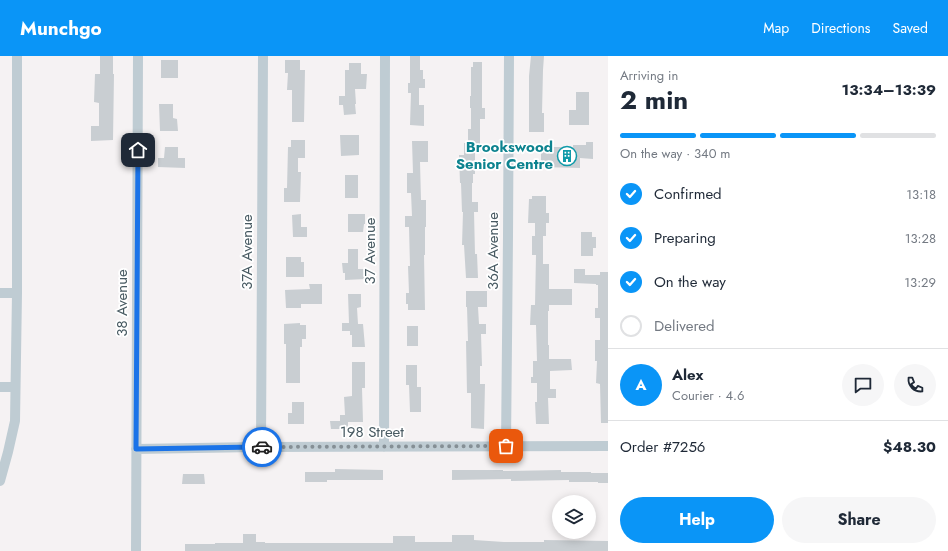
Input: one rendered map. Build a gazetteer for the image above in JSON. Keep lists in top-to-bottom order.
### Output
{
  "streets": {
    "street": [
      "37 Avenue",
      "36A Avenue",
      "37A Avenue",
      "38 Avenue",
      "198 Street"
    ]
  },
  "crossings": [
    ["37 Avenue", "198 Street"],
    ["36A Avenue", "198 Street"],
    ["37A Avenue", "198 Street"],
    ["38 Avenue", "198 Street"]
  ],
  "places": {
    "building": ["Brookswood Senior Centre"]
  },
  "page": {
    "header": "Munchgo",
    "nav": ["Map", "Directions", "Saved"],
    "heading": ["2 min", "Arriving in", "13:34–13:39"],
    "panel": [
      "Alex",
      "Courier · 4.6",
      "Order #7256",
      "$48.30"
    ],
    "bar": "On the way · 340 m",
    "list": [
      ["Confirmed", "13:18"],
      ["Preparing", "13:28"],
      ["On the way", "13:29"],
      "Delivered"
    ],
    "round": "A",
    "buttons": ["Help", "Share"]
  }
}
